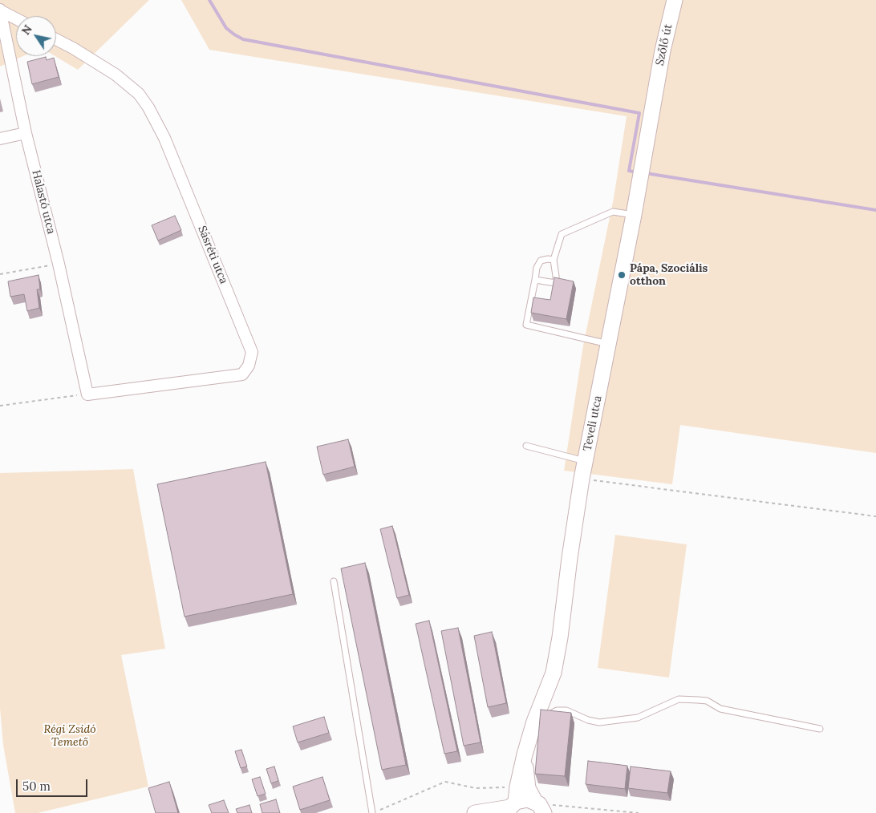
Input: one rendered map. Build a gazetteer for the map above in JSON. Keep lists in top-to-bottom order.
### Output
{
  "streets": {
    "main road": ["Szőlő út", "Teveli utca"],
    "street": ["Halastó utca", "Sásréti utca"]
  },
  "crossings": [
    ["Szőlő út", "Teveli utca"],
    ["Halastó utca", "Sásréti utca"]
  ],
  "parks": ["Régi Zsidó Temető"],
  "places": ["Pápa, Szociális otthon"],
  "scale_bar": "50 m",
  "north": "top left"
}
